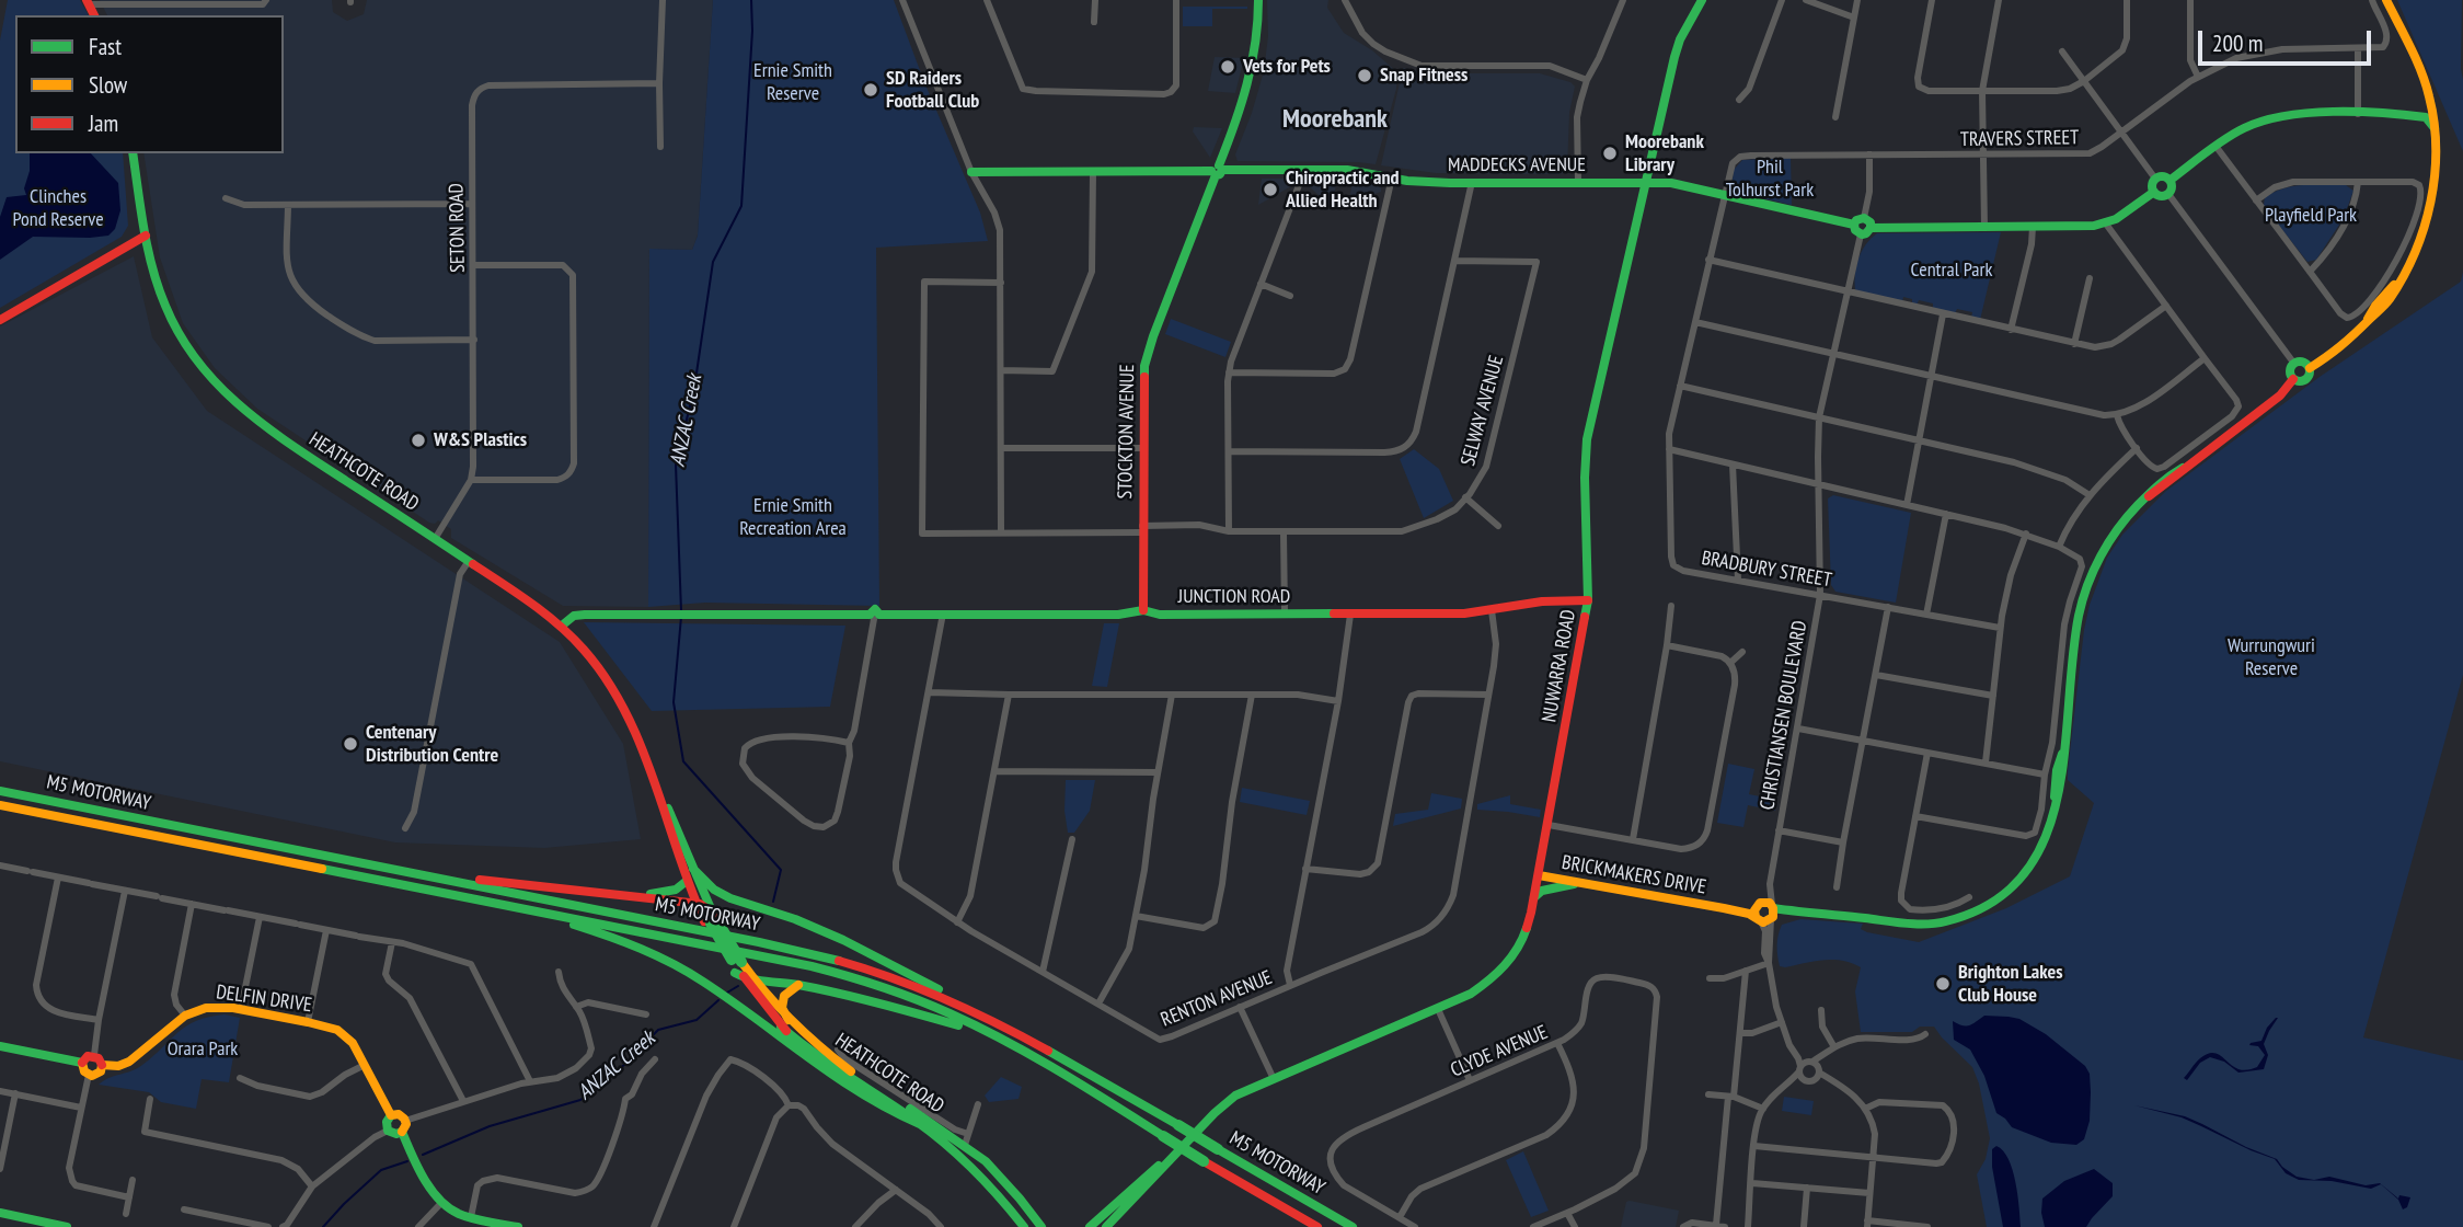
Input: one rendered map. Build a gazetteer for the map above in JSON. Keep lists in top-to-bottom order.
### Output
{
  "streets": {
    "main road": [
      "MADDECKS AVENUE",
      "STOCKTON AVENUE",
      "HEATHCOTE ROAD",
      "JUNCTION ROAD",
      "NUWARRA ROAD",
      "M5 MOTORWAY",
      "BRICKMAKERS DRIVE",
      "DELFIN DRIVE"
    ],
    "street": [
      "TRAVERS STREET",
      "SETON ROAD",
      "SELWAY AVENUE",
      "BRADBURY STREET",
      "CHRISTIANSEN BOULEVARD",
      "RENTON AVENUE",
      "CLYDE AVENUE"
    ]
  },
  "crossings": [
    ["TRAVERS STREET", "MADDECKS AVENUE"],
    ["TRAVERS STREET", "BRADBURY STREET"],
    ["TRAVERS STREET", "CHRISTIANSEN BOULEVARD"],
    ["MADDECKS AVENUE", "STOCKTON AVENUE"],
    ["MADDECKS AVENUE", "BRADBURY STREET"],
    ["MADDECKS AVENUE", "NUWARRA ROAD"],
    ["MADDECKS AVENUE", "CHRISTIANSEN BOULEVARD"],
    ["SETON ROAD", "HEATHCOTE ROAD"],
    ["SELWAY AVENUE", "STOCKTON AVENUE"],
    ["STOCKTON AVENUE", "JUNCTION ROAD"],
    ["HEATHCOTE ROAD", "JUNCTION ROAD"],
    ["BRADBURY STREET", "CHRISTIANSEN BOULEVARD"],
    ["JUNCTION ROAD", "NUWARRA ROAD"],
    ["JUNCTION ROAD", "RENTON AVENUE"],
    ["NUWARRA ROAD", "BRICKMAKERS DRIVE"],
    ["CHRISTIANSEN BOULEVARD", "BRICKMAKERS DRIVE"]
  ],
  "districts": ["Moorebank"],
  "water": ["ANZAC Creek"],
  "parks": [
    "Ernie Smith Reserve",
    "Phil Tolhurst Park",
    "Clinches Pond Reserve",
    "Playfield Park",
    "Central Park",
    "Ernie Smith Recreation Area",
    "Wurrungwuri Reserve",
    "Orara Park"
  ],
  "places": [
    "Vets for Pets",
    "Snap Fitness",
    "SD Raiders Football Club",
    "Moorebank Library",
    "Chiropractic and Allied Health",
    "W&S Plastics",
    "Centenary Distribution Centre",
    "Brighton Lakes Club House"
  ],
  "legend": ["Fast", "Slow", "Jam"],
  "scale_bar": "200 m"
}
